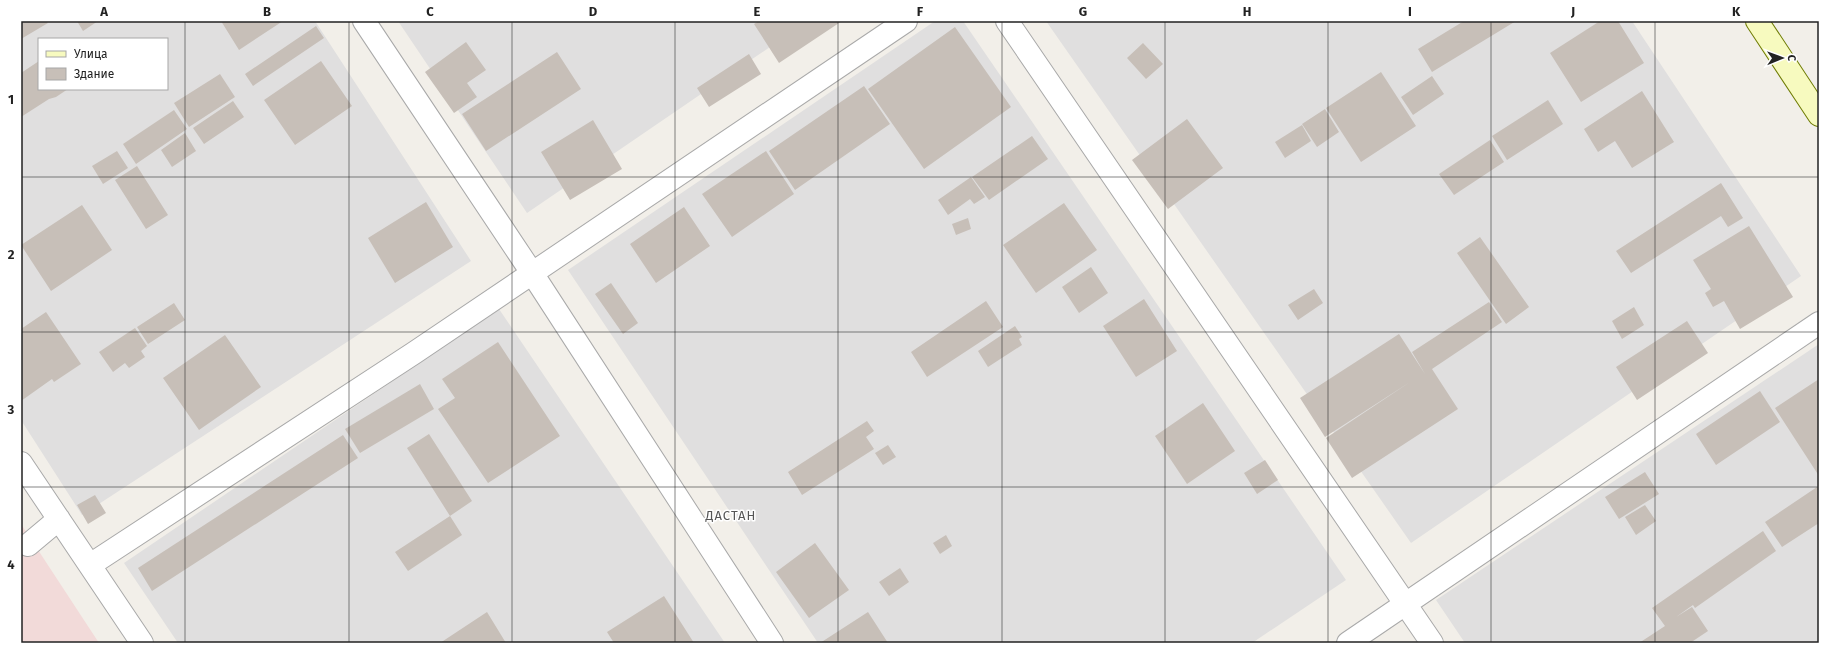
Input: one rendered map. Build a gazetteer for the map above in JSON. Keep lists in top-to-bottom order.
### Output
{
  "districts": ["ДАСТАН"],
  "legend": ["Улица", "Здание"],
  "north": "right",
  "grid": {
    "columns": [
      "A",
      "B",
      "C",
      "D",
      "E",
      "F",
      "G",
      "H",
      "I",
      "J",
      "K"
    ],
    "rows": [
      "1",
      "2",
      "3",
      "4"
    ]
  }
}
